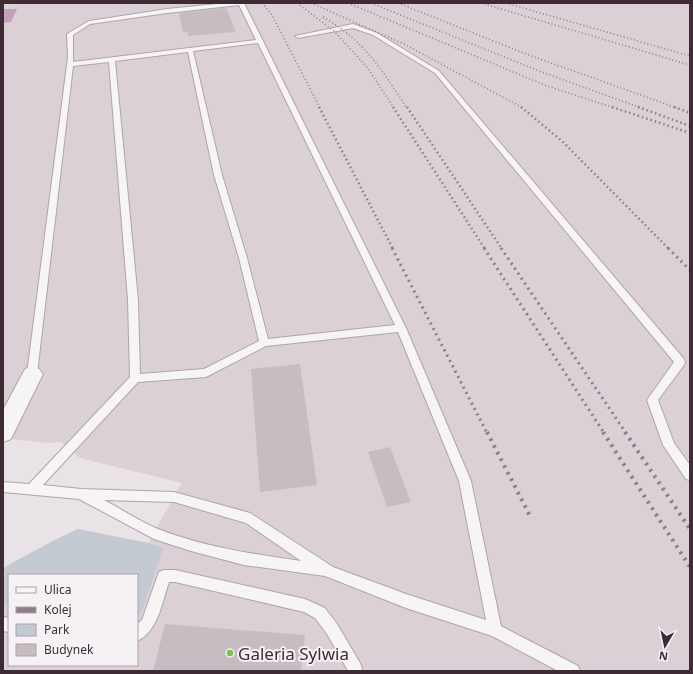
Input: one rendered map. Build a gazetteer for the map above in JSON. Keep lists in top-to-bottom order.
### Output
{
  "places": ["Galeria Sylwia"],
  "legend": [
    "Ulica",
    "Kolej",
    "Park",
    "Budynek"
  ],
  "north": "bottom"
}
